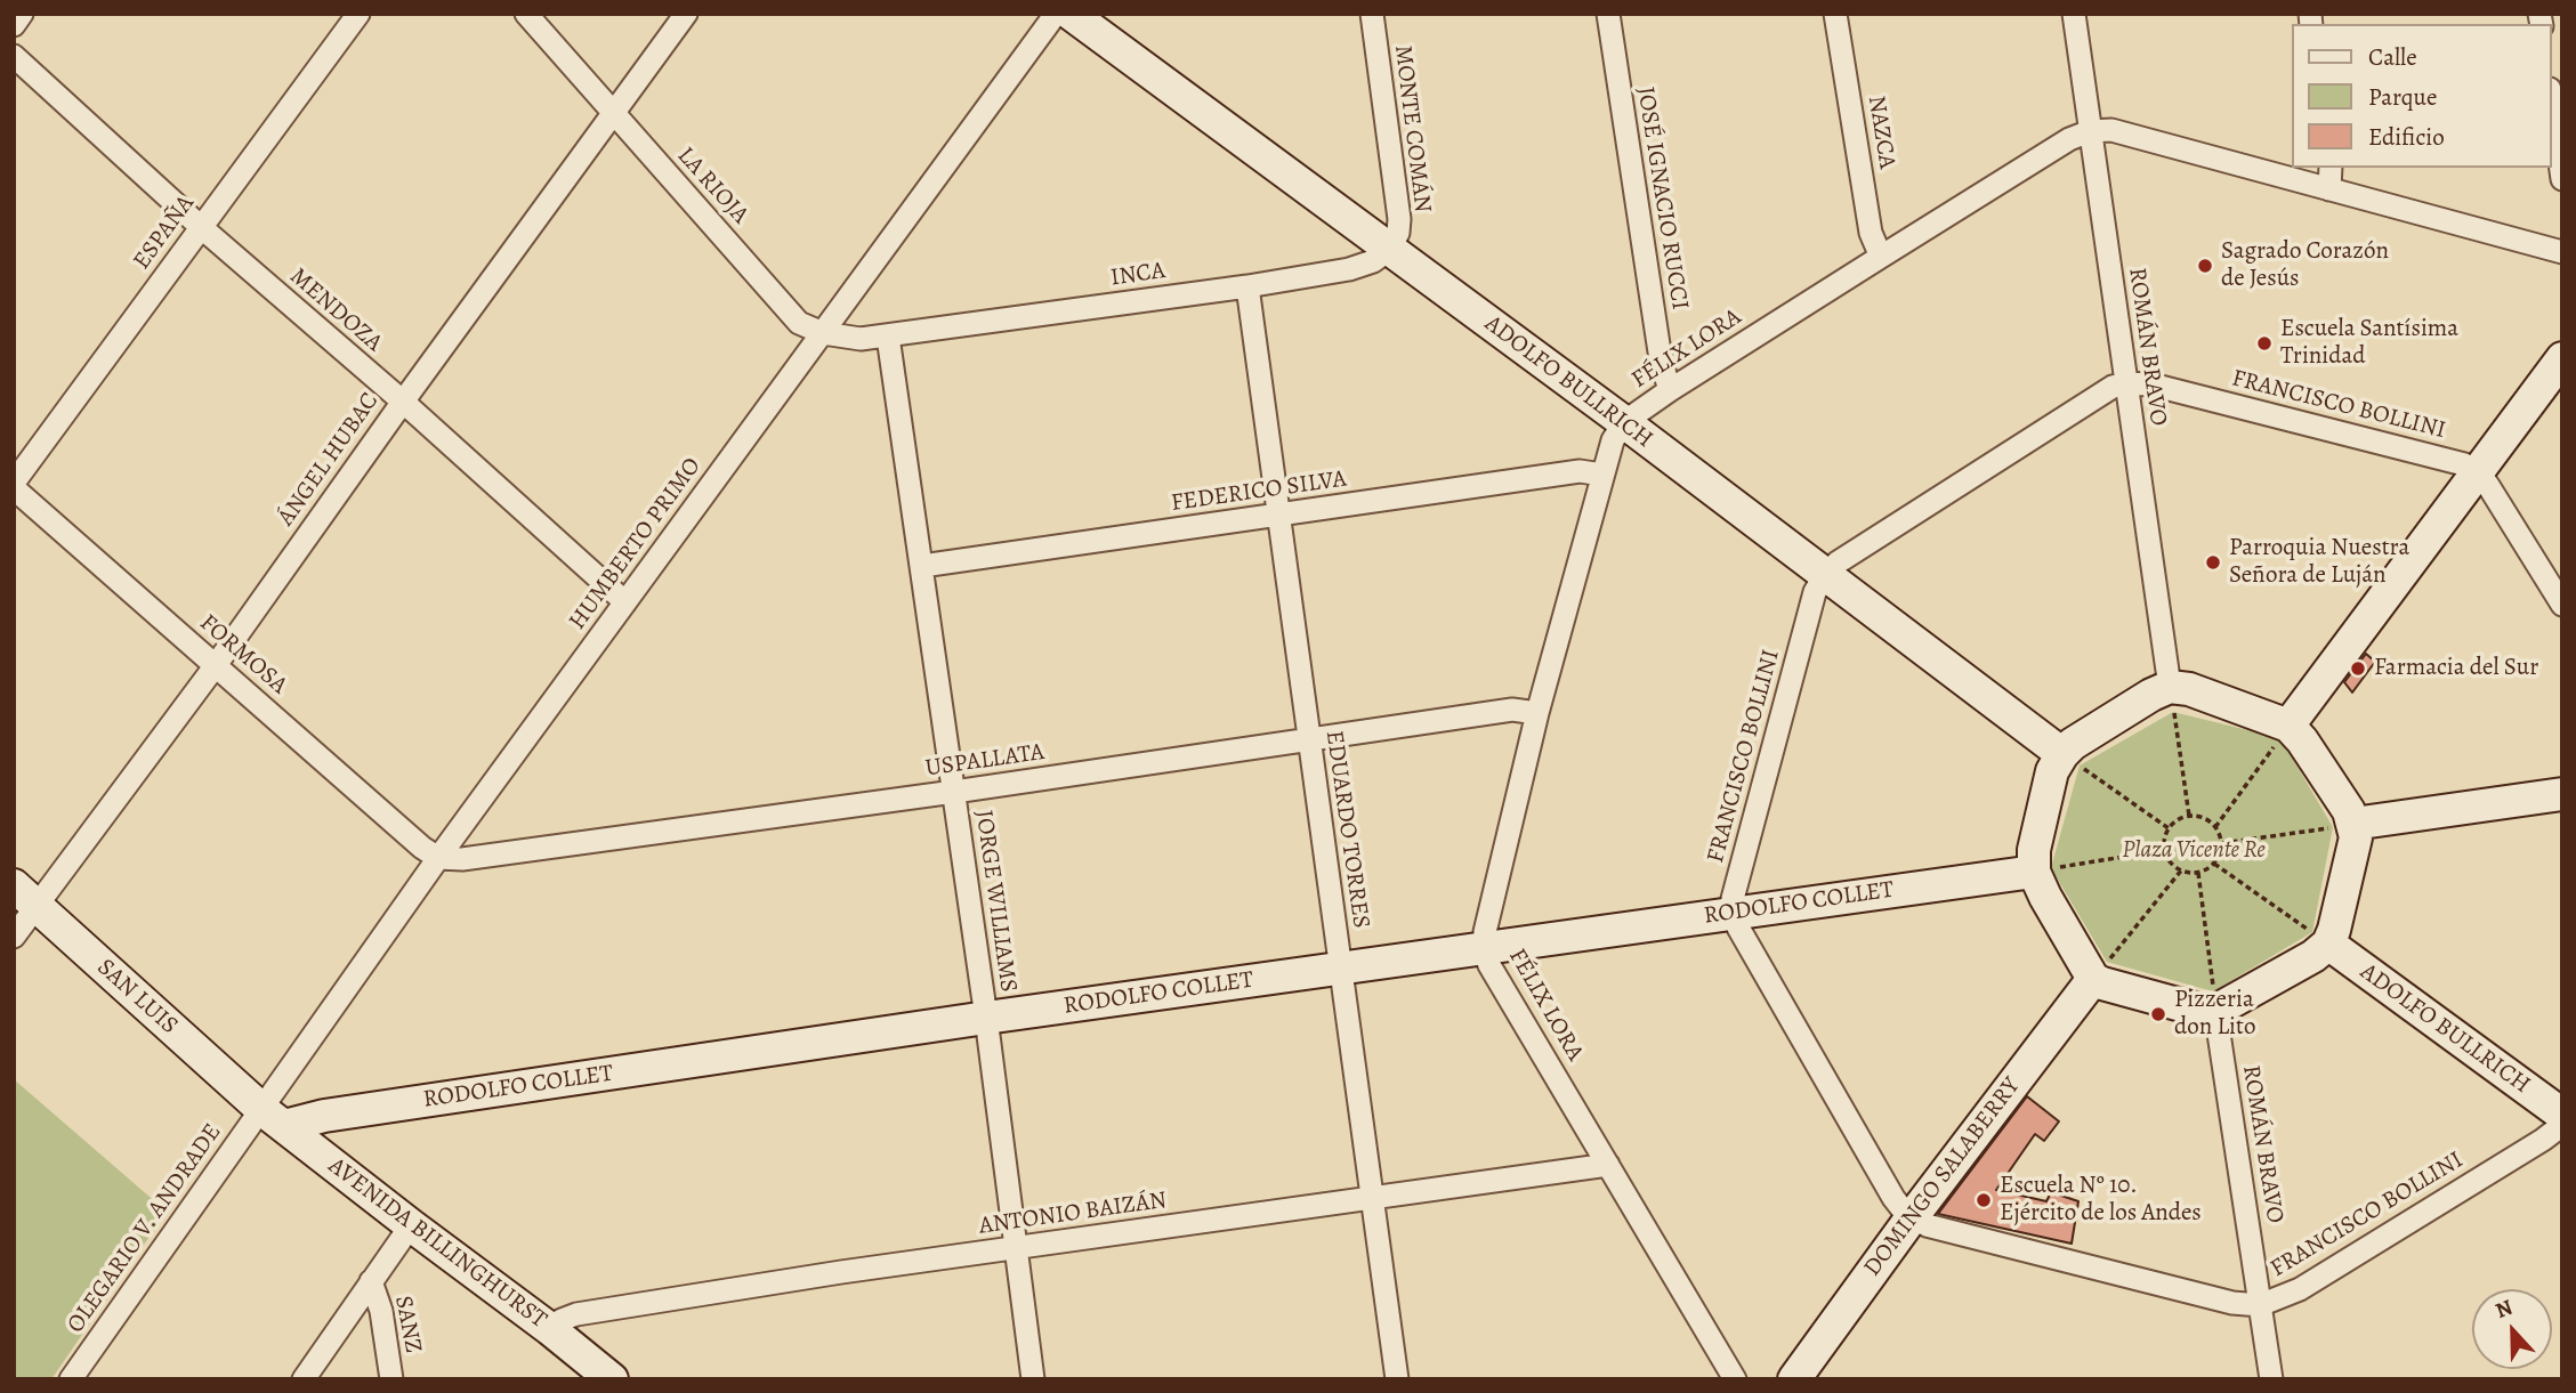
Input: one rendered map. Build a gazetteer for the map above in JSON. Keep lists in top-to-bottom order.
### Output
{
  "streets": {
    "street": [
      "MONTE COMÁN",
      "NAZCA",
      "LA RIOJA",
      "JOSÉ IGNACIO RUCCI",
      "ESPAÑA",
      "INCA",
      "MENDOZA",
      "ROMÁN BRAVO",
      "FÉLIX LORA",
      "ADOLFO BULLRICH",
      "FRANCISCO BOLLINI",
      "ÁNGEL HUBAC",
      "FEDERICO SILVA",
      "HUMBERTO PRIMO",
      "FORMOSA",
      "USPALLATA",
      "EDUARDO TORRES",
      "JORGE WILLIAMS",
      "RODOLFO COLLET",
      "SAN LUIS",
      "DOMINGO SALABERRY",
      "ANTONIO BAIZÁN",
      "OLEGARIO V. ANDRADE",
      "AVENIDA BILLINGHURST",
      "SANZ"
    ]
  },
  "crossings": [
    ["MONTE COMÁN", "INCA"],
    ["MONTE COMÁN", "ADOLFO BULLRICH"],
    ["NAZCA", "FÉLIX LORA"],
    ["LA RIOJA", "INCA"],
    ["LA RIOJA", "ÁNGEL HUBAC"],
    ["LA RIOJA", "HUMBERTO PRIMO"],
    ["LA RIOJA", "JORGE WILLIAMS"],
    ["JOSÉ IGNACIO RUCCI", "FÉLIX LORA"],
    ["ESPAÑA", "MENDOZA"],
    ["ESPAÑA", "FORMOSA"],
    ["INCA", "ADOLFO BULLRICH"],
    ["INCA", "EDUARDO TORRES"],
    ["INCA", "JORGE WILLIAMS"],
    ["MENDOZA", "ÁNGEL HUBAC"],
    ["MENDOZA", "HUMBERTO PRIMO"],
    ["ROMÁN BRAVO", "FÉLIX LORA"],
    ["ROMÁN BRAVO", "FRANCISCO BOLLINI"],
    ["FÉLIX LORA", "ADOLFO BULLRICH"],
    ["FÉLIX LORA", "FEDERICO SILVA"],
    ["FÉLIX LORA", "USPALLATA"],
    ["FÉLIX LORA", "RODOLFO COLLET"],
    ["FÉLIX LORA", "ANTONIO BAIZÁN"],
    ["ADOLFO BULLRICH", "FRANCISCO BOLLINI"],
    ["FRANCISCO BOLLINI", "RODOLFO COLLET"],
    ["FRANCISCO BOLLINI", "DOMINGO SALABERRY"],
    ["ÁNGEL HUBAC", "FORMOSA"],
    ["ÁNGEL HUBAC", "SAN LUIS"],
    ["FEDERICO SILVA", "EDUARDO TORRES"],
    ["FEDERICO SILVA", "JORGE WILLIAMS"],
    ["HUMBERTO PRIMO", "FORMOSA"],
    ["HUMBERTO PRIMO", "USPALLATA"],
    ["HUMBERTO PRIMO", "RODOLFO COLLET"],
    ["HUMBERTO PRIMO", "SAN LUIS"],
    ["HUMBERTO PRIMO", "OLEGARIO V. ANDRADE"],
    ["HUMBERTO PRIMO", "AVENIDA BILLINGHURST"],
    ["FORMOSA", "USPALLATA"],
    ["USPALLATA", "EDUARDO TORRES"],
    ["USPALLATA", "JORGE WILLIAMS"],
    ["EDUARDO TORRES", "RODOLFO COLLET"],
    ["EDUARDO TORRES", "ANTONIO BAIZÁN"],
    ["JORGE WILLIAMS", "RODOLFO COLLET"],
    ["JORGE WILLIAMS", "ANTONIO BAIZÁN"],
    ["RODOLFO COLLET", "SAN LUIS"],
    ["RODOLFO COLLET", "OLEGARIO V. ANDRADE"],
    ["RODOLFO COLLET", "AVENIDA BILLINGHURST"],
    ["SAN LUIS", "OLEGARIO V. ANDRADE"],
    ["SAN LUIS", "AVENIDA BILLINGHURST"],
    ["ANTONIO BAIZÁN", "AVENIDA BILLINGHURST"],
    ["OLEGARIO V. ANDRADE", "AVENIDA BILLINGHURST"]
  ],
  "parks": ["Plaza Vicente Re"],
  "places": [
    "Sagrado Corazón de Jesús",
    "Escuela Santísima Trinidad",
    "Parroquia Nuestra Señora de Luján",
    "Farmacia del Sur",
    "Pizzeria don Lito",
    "Escuela Nº 10. Ejército de los Andes"
  ],
  "legend": ["Calle", "Parque", "Edificio"],
  "north": "top"
}
